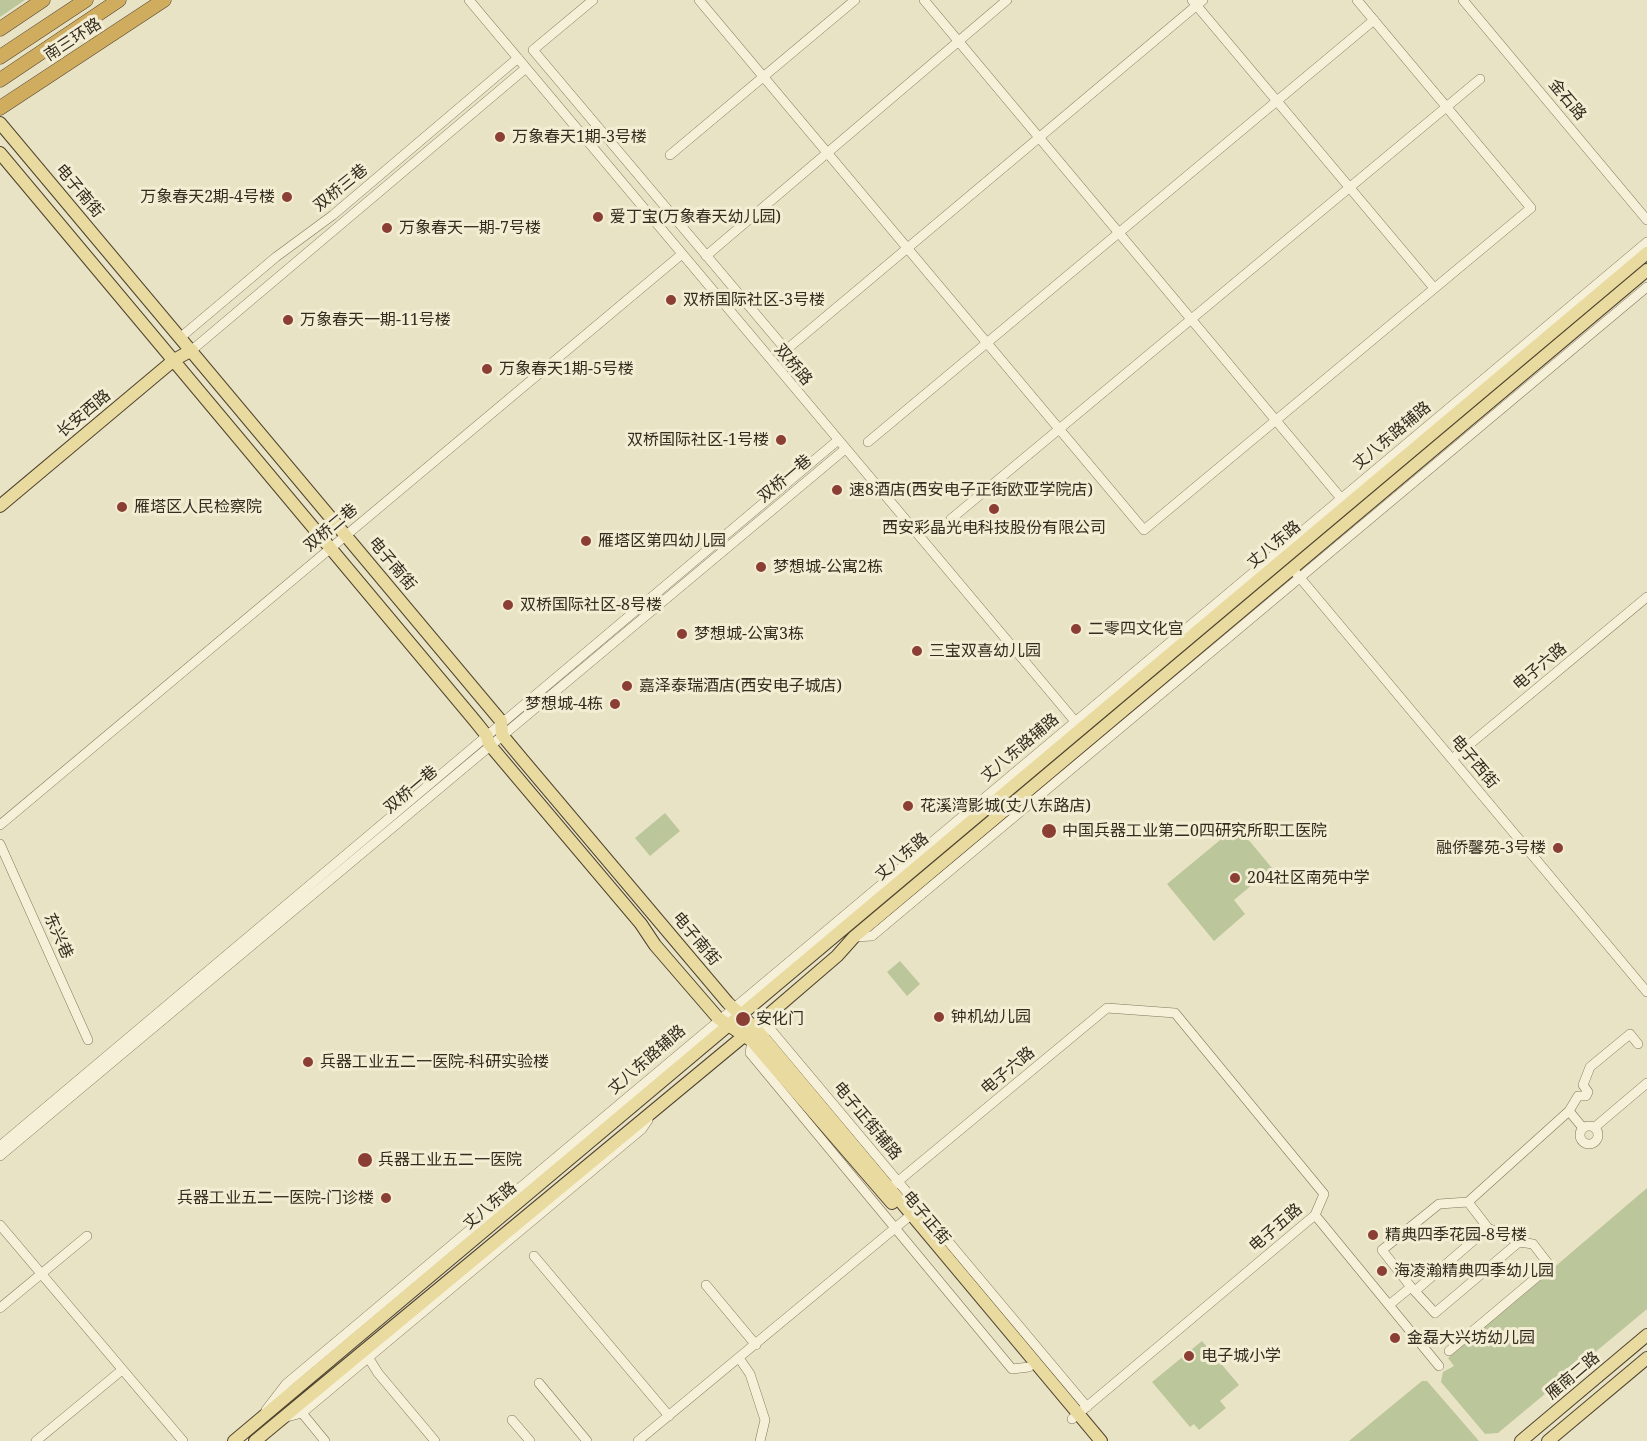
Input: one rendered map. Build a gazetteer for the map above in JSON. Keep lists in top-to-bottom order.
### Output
{
  "streets": {
    "highway": ["南三环路"],
    "main road": [
      "电子南街",
      "长安西路",
      "丈八东路",
      "电子正街",
      "雁南二路"
    ],
    "street": [
      "金石路",
      "双桥三巷",
      "双桥路",
      "丈八东路辅路",
      "双桥一巷",
      "双桥二巷",
      "电子六路",
      "电子西街",
      "东兴巷",
      "电子正街辅路",
      "电子五路"
    ]
  },
  "crossings": [
    ["双桥三巷", "电子南街"],
    ["双桥三巷", "双桥路"],
    ["双桥三巷", "长安西路"],
    ["电子南街", "长安西路"],
    ["电子南街", "双桥一巷"],
    ["电子南街", "双桥二巷"],
    ["电子南街", "丈八东路"],
    ["电子南街", "电子正街"],
    ["双桥路", "双桥一巷"],
    ["双桥路", "双桥二巷"],
    ["双桥路", "丈八东路"],
    ["丈八东路辅路", "丈八东路"],
    ["丈八东路", "电子西街"],
    ["丈八东路", "电子正街"],
    ["电子六路", "电子西街"],
    ["电子六路", "电子正街辅路"],
    ["电子六路", "电子正街"],
    ["电子六路", "电子五路"],
    ["电子正街辅路", "电子正街"],
    ["电子正街辅路", "电子五路"],
    ["电子正街", "电子五路"]
  ],
  "places": [
    "万象春天1期-3号楼",
    "万象春天2期-4号楼",
    "爱丁宝(万象春天幼儿园)",
    "万象春天一期-7号楼",
    "双桥国际社区-3号楼",
    "万象春天一期-11号楼",
    "万象春天1期-5号楼",
    "双桥国际社区-1号楼",
    "速8酒店(西安电子正街欧亚学院店)",
    "雁塔区人民检察院",
    "西安彩晶光电科技股份有限公司",
    "雁塔区第四幼儿园",
    "梦想城-公寓2栋",
    "双桥国际社区-8号楼",
    "二零四文化宫",
    "梦想城-公寓3栋",
    "三宝双喜幼儿园",
    "嘉泽泰瑞酒店(西安电子城店)",
    "梦想城-4栋",
    "花溪湾影城(丈八东路店)",
    "中国兵器工业第二0四研究所职工医院",
    "融侨馨苑-3号楼",
    "204社区南苑中学",
    "钟机幼儿园",
    "安化门",
    "兵器工业五二一医院-科研实验楼",
    "兵器工业五二一医院",
    "兵器工业五二一医院-门诊楼",
    "精典四季花园-8号楼",
    "海凌瀚精典四季幼儿园",
    "金磊大兴坊幼儿园",
    "电子城小学"
  ]
}
